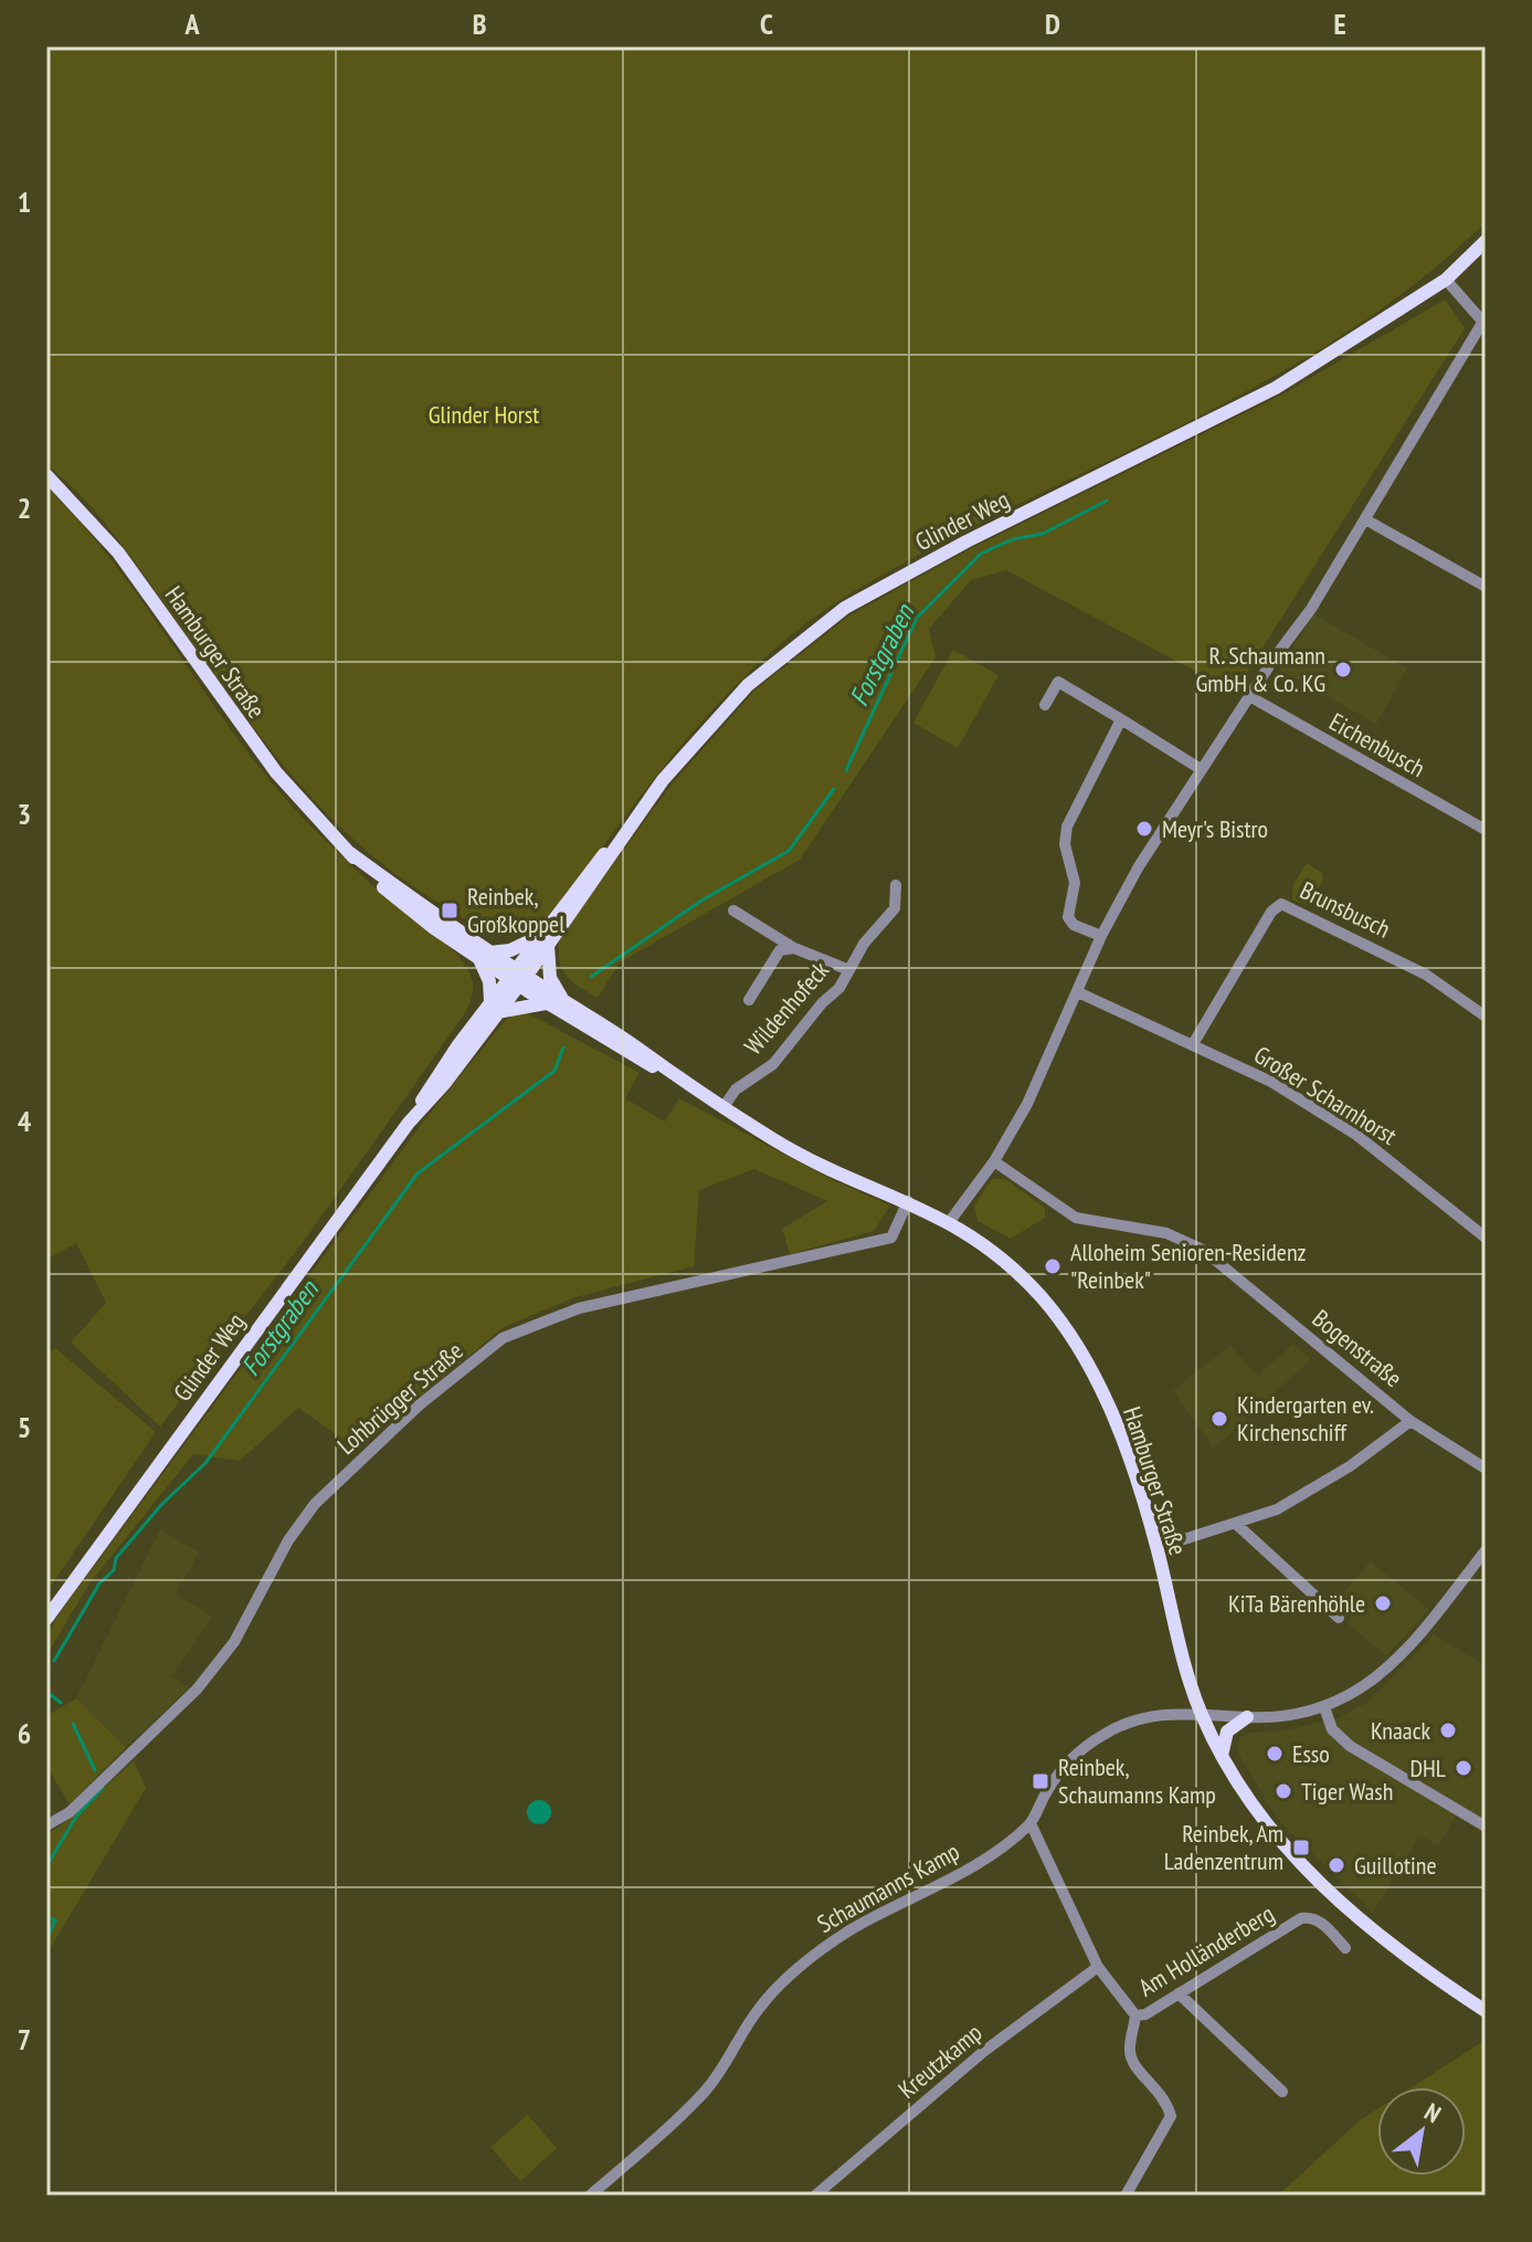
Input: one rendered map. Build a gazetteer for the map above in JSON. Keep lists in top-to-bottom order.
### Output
{
  "streets": {
    "main road": ["Glinder Weg", "Hamburger Straße"],
    "street": [
      "Eichenbusch",
      "Brunsbusch",
      "Wildenhofeck",
      "Großer Scharnhorst",
      "Bogenstraße",
      "Lohbrügger Straße",
      "Schaumanns Kamp",
      "Am Holländerberg",
      "Kreutzkamp"
    ]
  },
  "crossings": [
    ["Glinder Weg", "Hamburger Straße"],
    ["Hamburger Straße", "Wildenhofeck"],
    ["Hamburger Straße", "Lohbrügger Straße"],
    ["Hamburger Straße", "Schaumanns Kamp"],
    ["Brunsbusch", "Großer Scharnhorst"],
    ["Schaumanns Kamp", "Am Holländerberg"],
    ["Am Holländerberg", "Kreutzkamp"]
  ],
  "water": ["Forstgraben"],
  "parks": ["Glinder Horst"],
  "places": {
    "other": [
      "R. Schaumann GmbH & Co. KG",
      "Meyr's Bistro",
      "Alloheim Senioren-Residenz \"Reinbek\"",
      "Kindergarten ev. Kirchenschiff",
      "KiTa Bärenhöhle",
      "Knaack",
      "Esso",
      "DHL",
      "Tiger Wash",
      "Guillotine"
    ],
    "transit": ["Reinbek, Großkoppel", "Reinbek, Schaumanns Kamp", "Reinbek, Am Ladenzentrum"]
  },
  "north": "top right",
  "grid": {
    "columns": [
      "A",
      "B",
      "C",
      "D",
      "E"
    ],
    "rows": [
      "1",
      "2",
      "3",
      "4",
      "5",
      "6",
      "7"
    ]
  }
}
